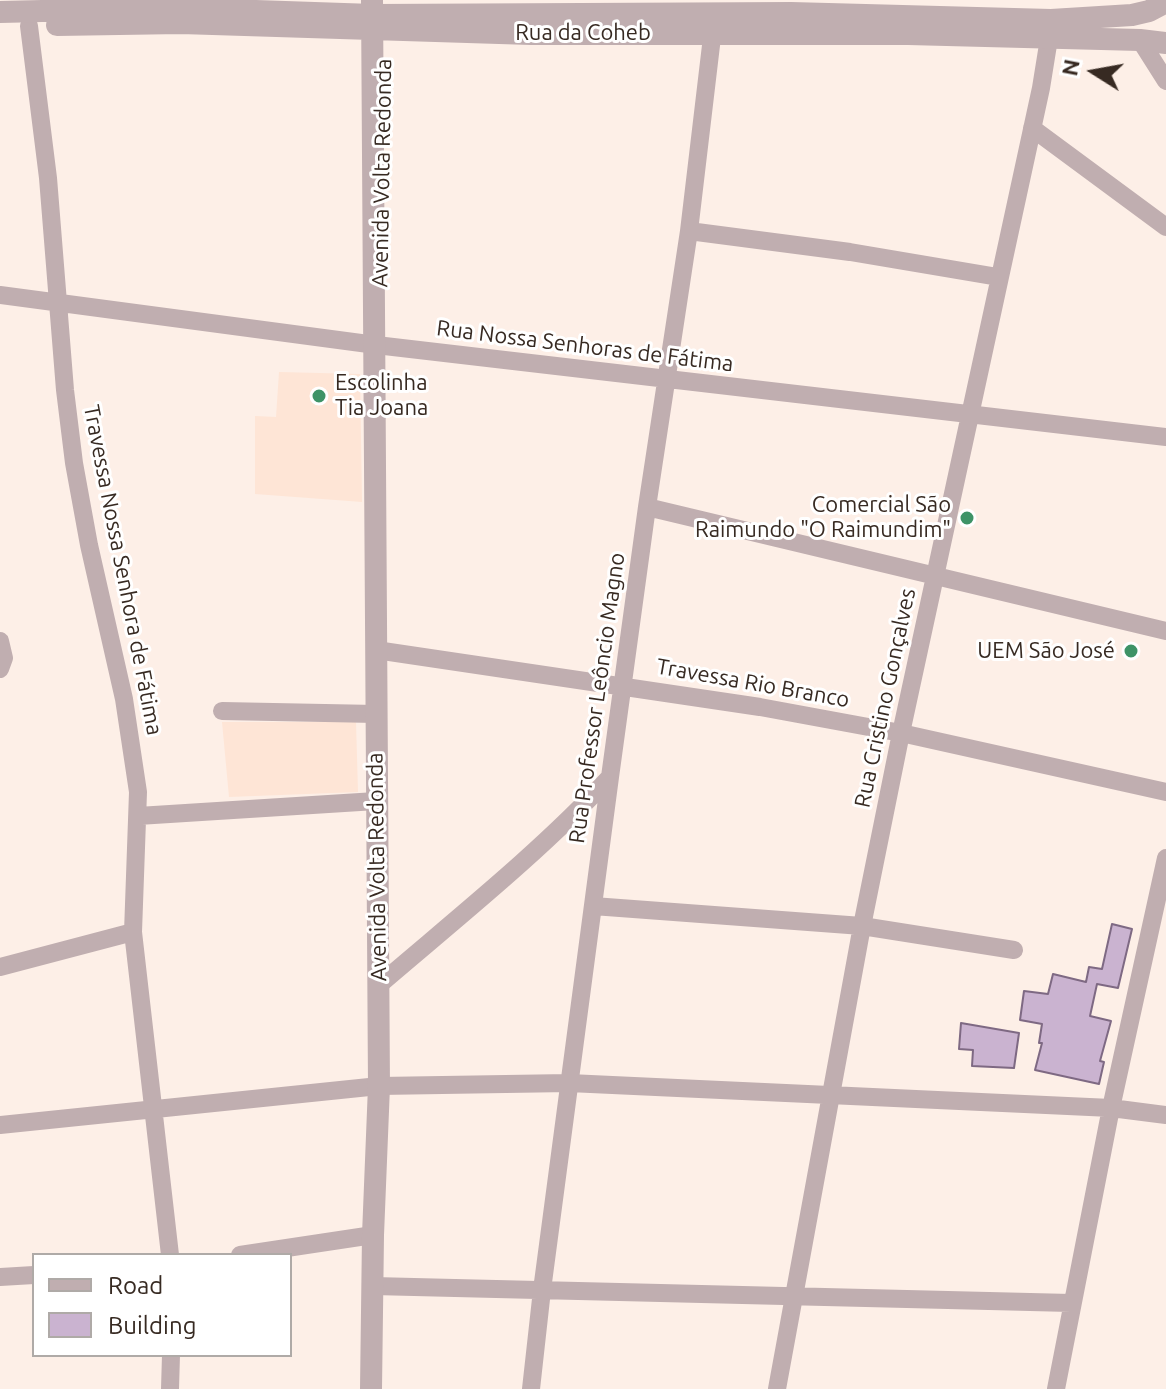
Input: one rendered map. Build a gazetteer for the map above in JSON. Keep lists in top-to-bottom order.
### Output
{
  "streets": {
    "street": [
      "Rua da Coheb",
      "Avenida Volta Redonda",
      "Rua Nossa Senhoras de Fátima",
      "Travessa Nossa Senhora de Fátima",
      "Travessa Rio Branco",
      "Rua Professor Leôncio Magno",
      "Rua Cristino Gonçalves"
    ]
  },
  "crossings": [
    ["Rua da Coheb", "Avenida Volta Redonda"],
    ["Rua da Coheb", "Travessa Nossa Senhora de Fátima"],
    ["Rua da Coheb", "Rua Professor Leôncio Magno"],
    ["Rua da Coheb", "Rua Cristino Gonçalves"],
    ["Avenida Volta Redonda", "Rua Nossa Senhoras de Fátima"],
    ["Avenida Volta Redonda", "Travessa Rio Branco"],
    ["Rua Nossa Senhoras de Fátima", "Travessa Nossa Senhora de Fátima"],
    ["Rua Nossa Senhoras de Fátima", "Rua Professor Leôncio Magno"],
    ["Rua Nossa Senhoras de Fátima", "Rua Cristino Gonçalves"],
    ["Travessa Rio Branco", "Rua Professor Leôncio Magno"],
    ["Travessa Rio Branco", "Rua Cristino Gonçalves"]
  ],
  "places": ["Escolinha Tia Joana", "Comercial São Raimundo \"O Raimundim\"", "UEM São José"],
  "legend": ["Road", "Building"],
  "north": "left"
}
